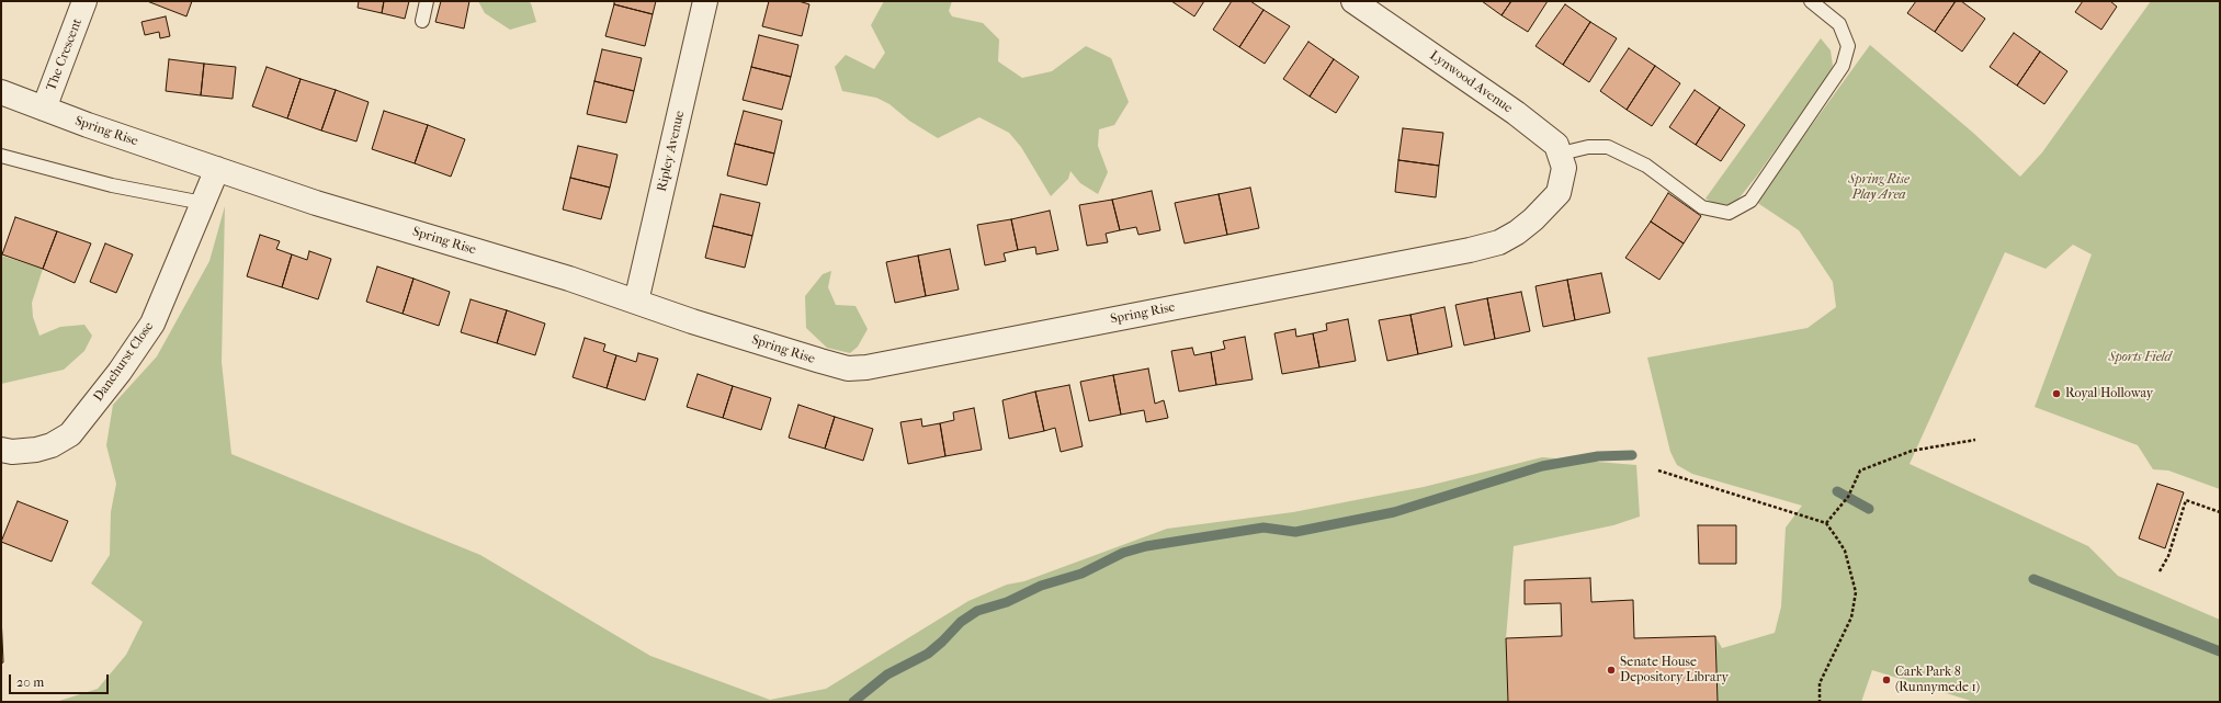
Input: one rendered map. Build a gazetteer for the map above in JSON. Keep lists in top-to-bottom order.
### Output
{
  "streets": {
    "street": [
      "The Crescent",
      "Lynwood Avenue",
      "Spring Rise",
      "Ripley Avenue",
      "Danehurst Close"
    ]
  },
  "crossings": [
    ["The Crescent", "Spring Rise"],
    ["Lynwood Avenue", "Spring Rise"],
    ["Spring Rise", "Ripley Avenue"],
    ["Spring Rise", "Danehurst Close"]
  ],
  "parks": ["Spring Rise Play Area", "Sports Field"],
  "places": ["Royal Holloway", "Senate House Depository Library", "Cark Park 8 (Runnymede 1)"],
  "scale_bar": "20 m"
}
